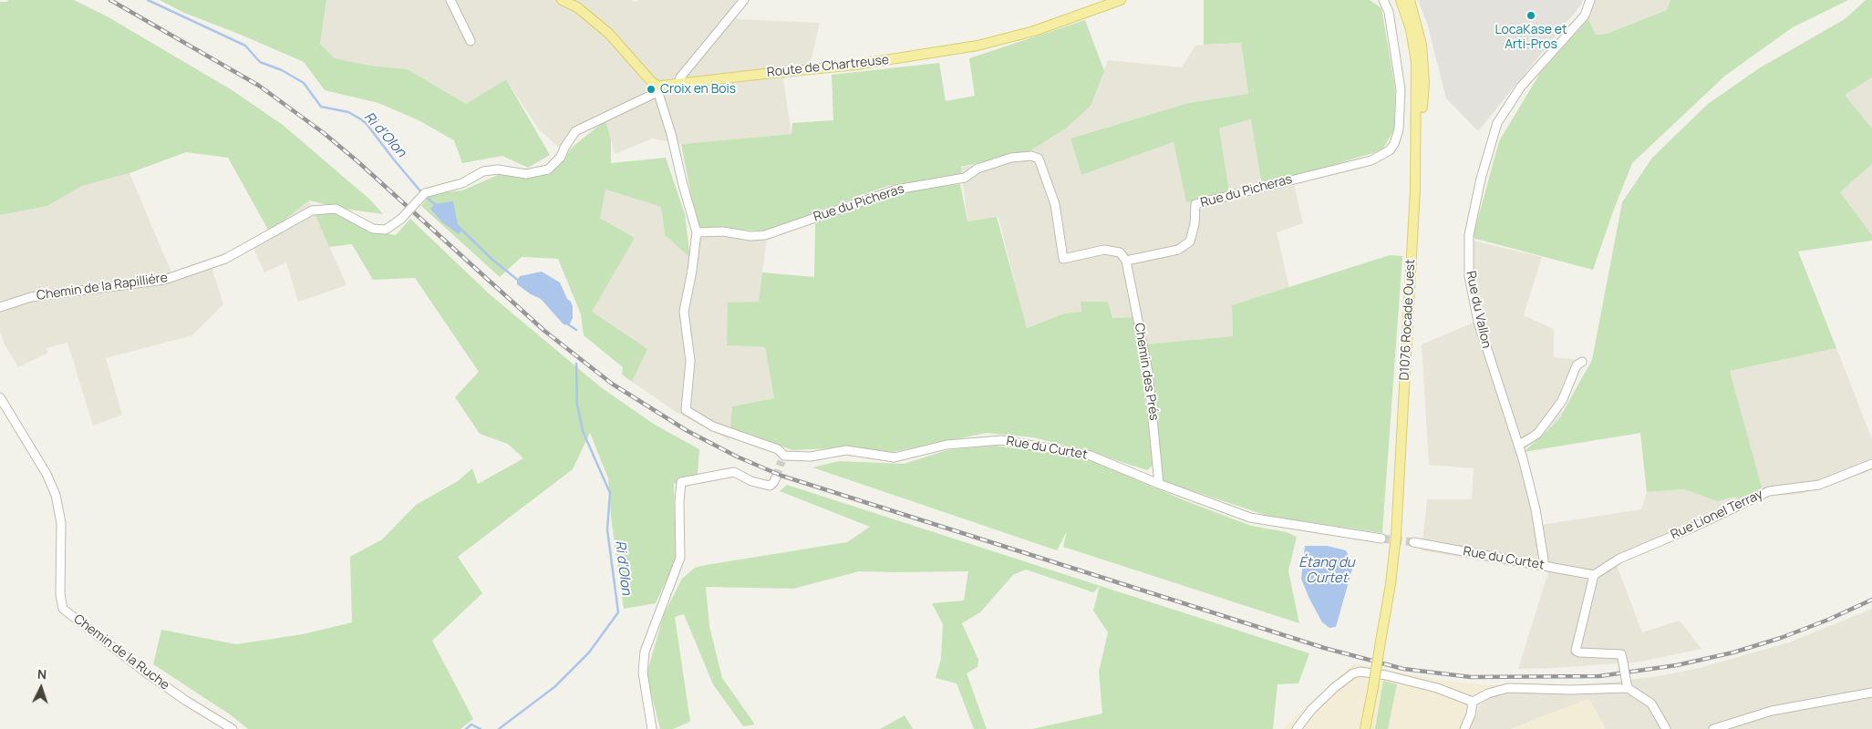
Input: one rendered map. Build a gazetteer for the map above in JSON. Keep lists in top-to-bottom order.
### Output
{
  "streets": {
    "main road": ["Route de Chartreuse", "D1076 Rocade Ouest"],
    "street": [
      "Rue du Picheras",
      "Chemin de la Rapilliére",
      "Rue du Vallon",
      "Chemin des Prés",
      "Rue du Curtet",
      "Rue Lionel Terray",
      "Chemin de la Ruche"
    ]
  },
  "crossings": [
    ["Route de Chartreuse", "Chemin de la Rapilliére"],
    ["Rue du Picheras", "Chemin des Prés"],
    ["Rue du Picheras", "Rue du Curtet"],
    ["Rue du Vallon", "Rue du Curtet"],
    ["Chemin des Prés", "Rue du Curtet"],
    ["Rue du Curtet", "Rue Lionel Terray"]
  ],
  "water": ["Ri d'Olon", "Étang du Curtet"],
  "places": ["LocaKase et Arti-Pros", "Croix en Bois"],
  "north": "top"
}
